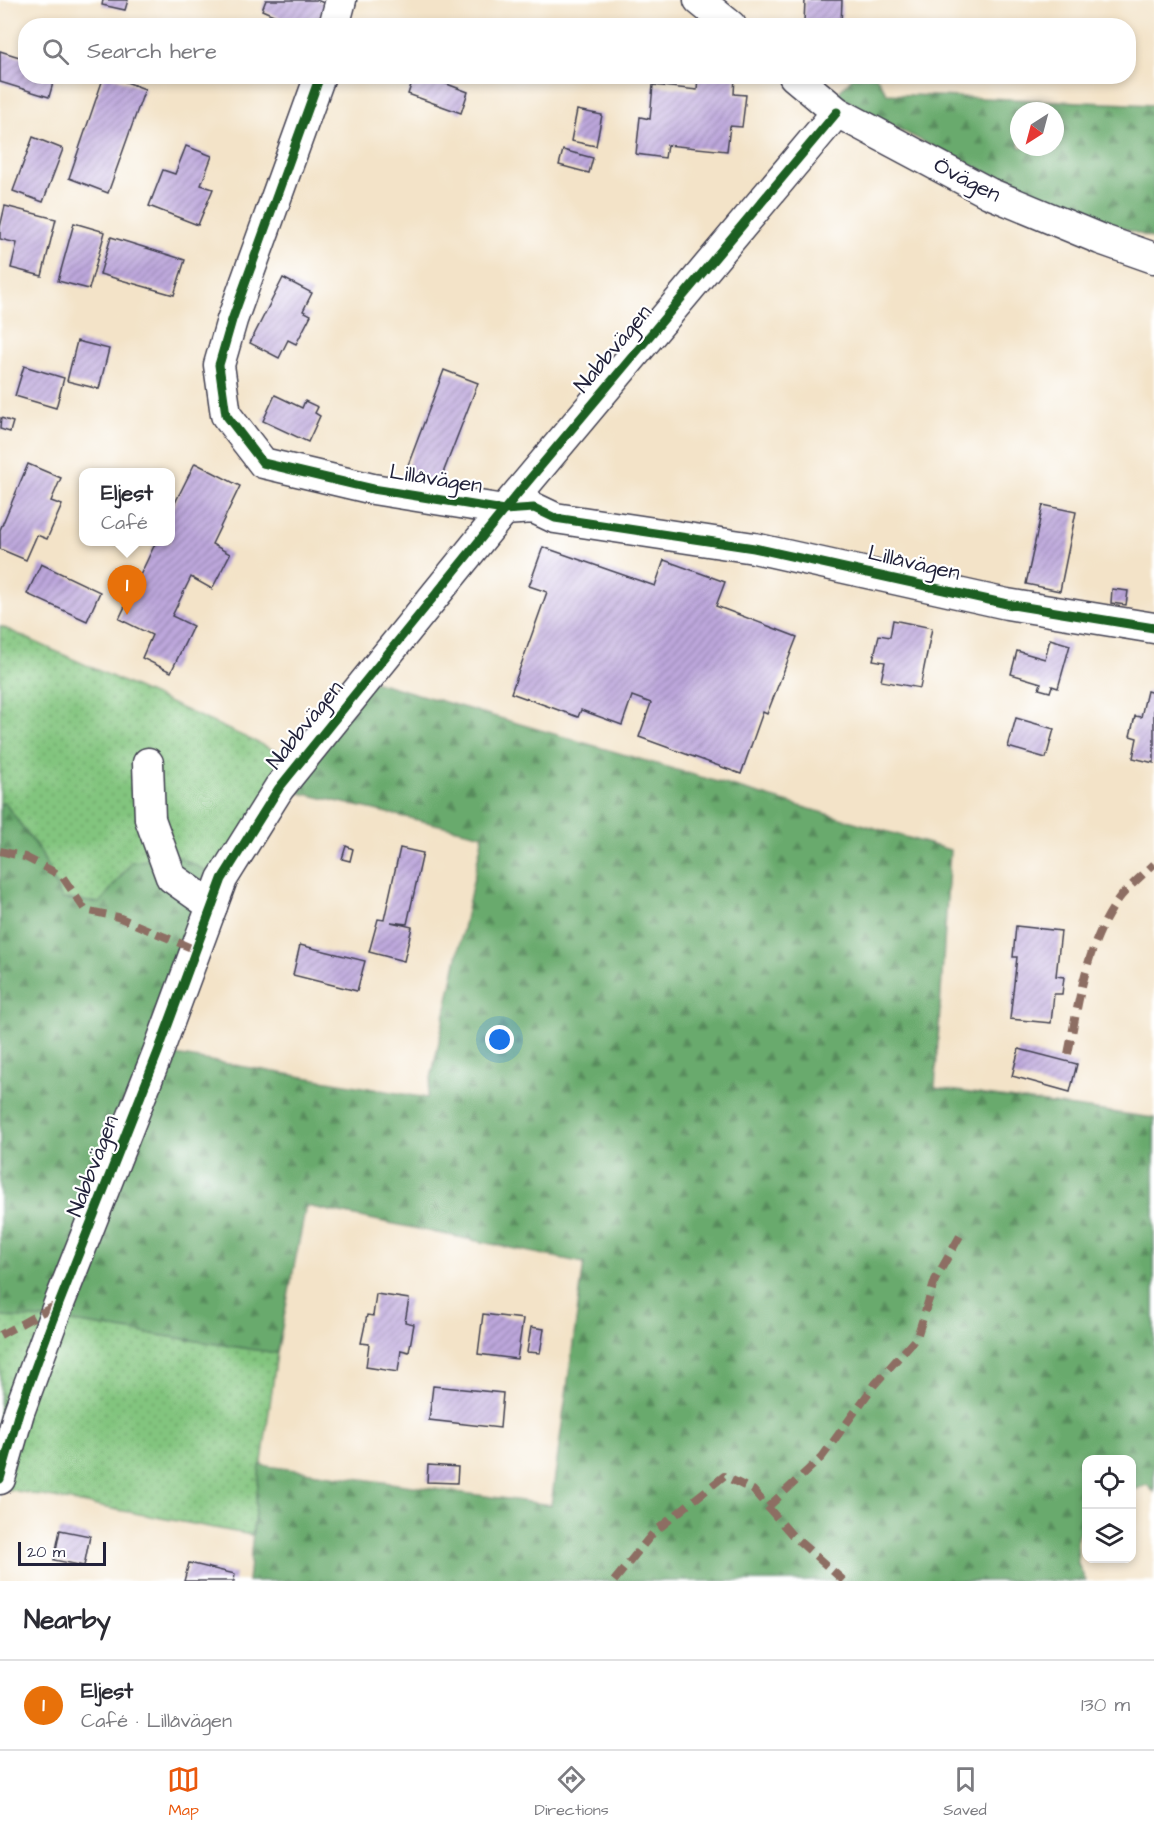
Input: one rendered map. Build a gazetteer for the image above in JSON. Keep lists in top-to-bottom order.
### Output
{
  "streets": {
    "street": ["Övägen", "Nabbvägen", "Lillåvägen"]
  },
  "crossings": [
    ["Övägen", "Nabbvägen"],
    ["Nabbvägen", "Lillåvägen"]
  ],
  "scale_bar": "20 m",
  "north": "bottom left",
  "page": {
    "search": "Search here",
    "popup": ["Eljest", "Café"],
    "pins": "1",
    "scale": "20 m",
    "heading": "Nearby",
    "list": [
      {
        "mark": "1",
        "name": "Eljest",
        "note": "Café · Lillåvägen",
        "value": "130 m"
      }
    ],
    "nav": ["Map", "Directions", "Saved"]
  }
}
